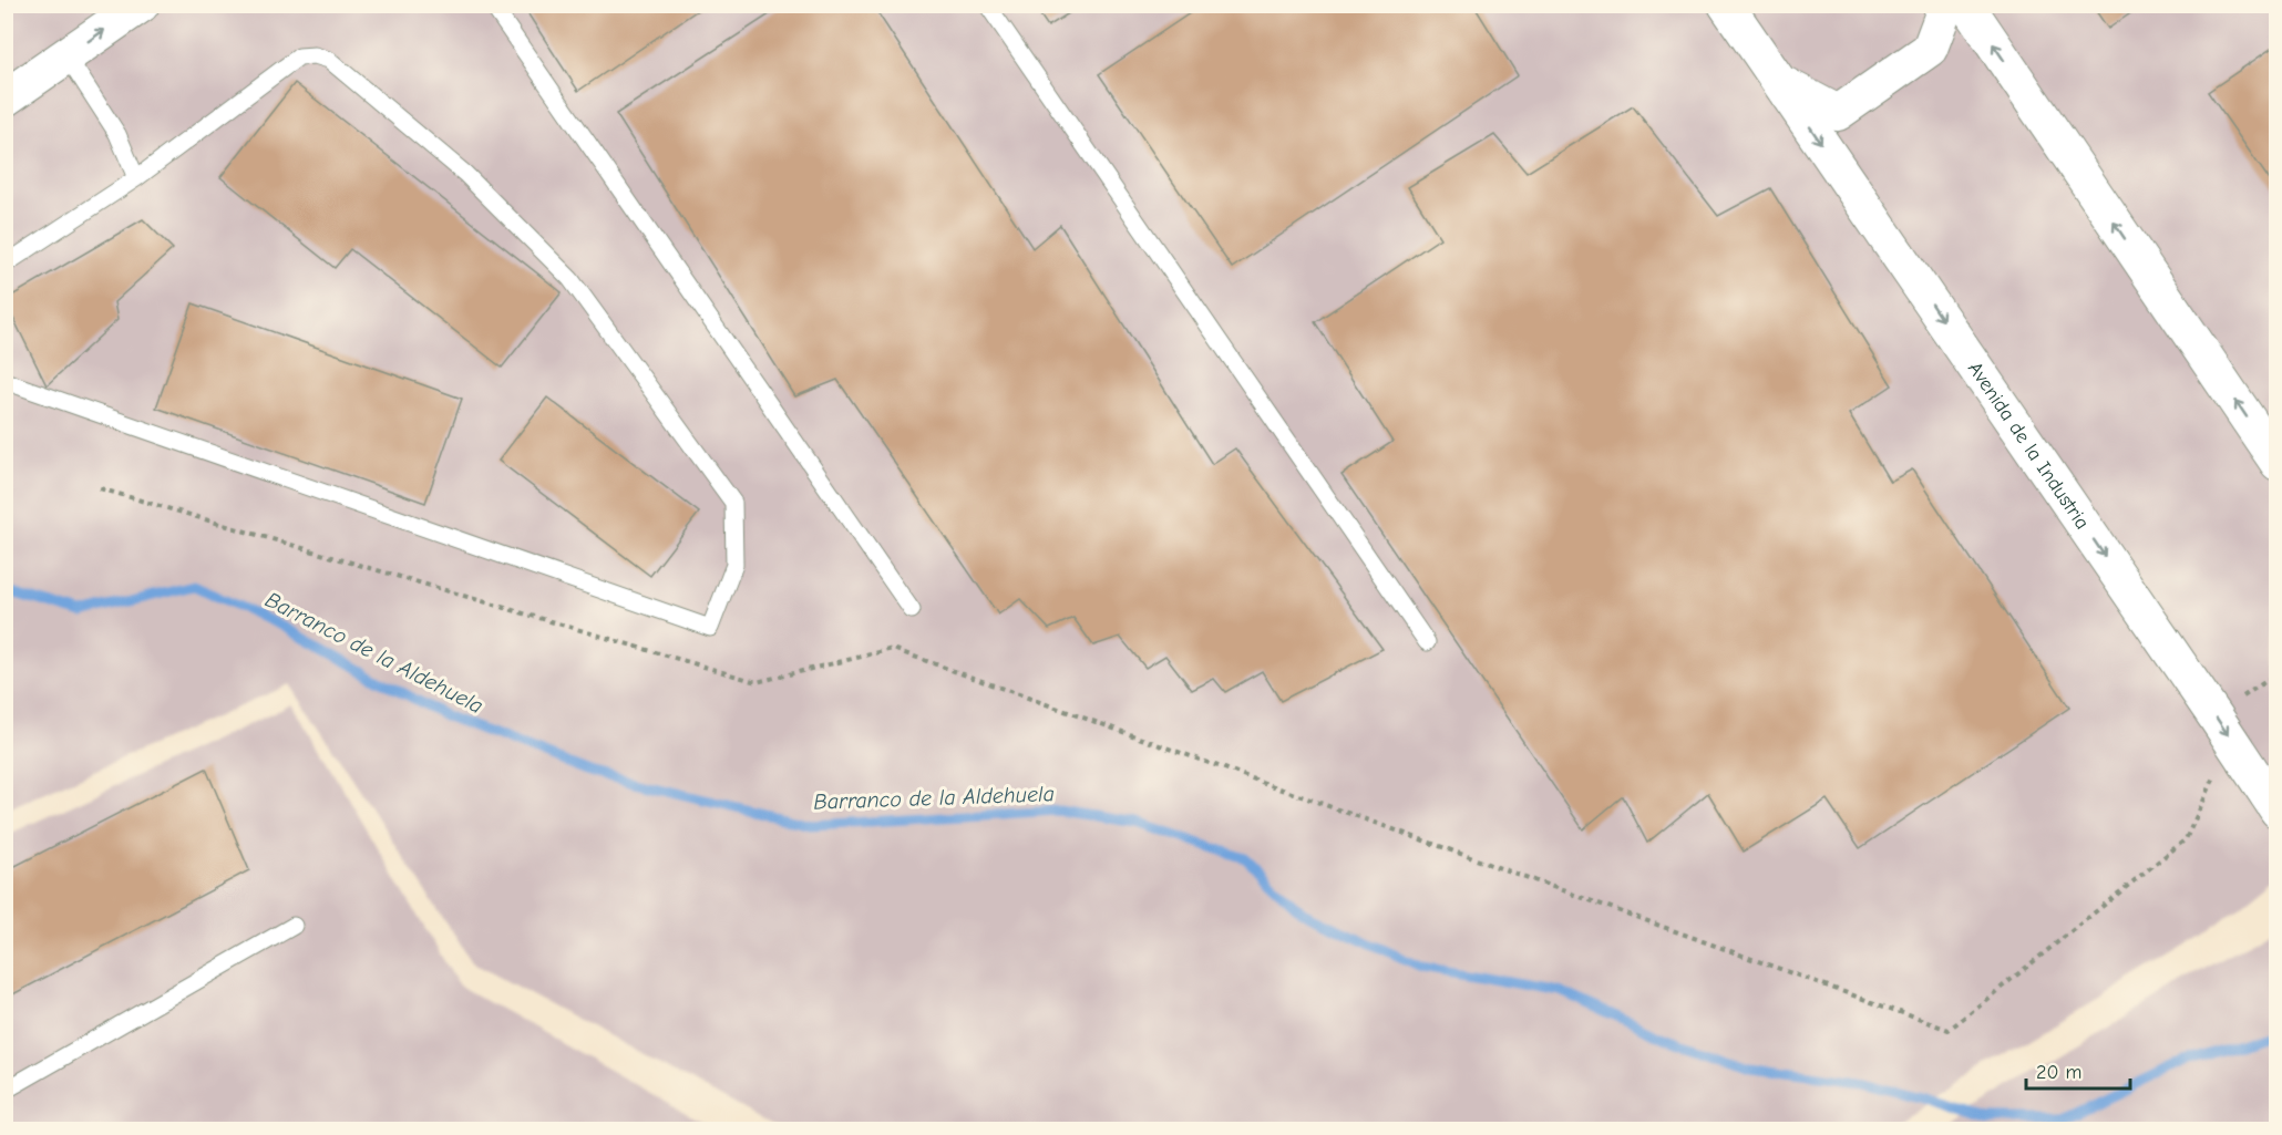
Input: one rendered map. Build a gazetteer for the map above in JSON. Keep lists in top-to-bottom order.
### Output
{
  "streets": {
    "street": ["Avenida de la Industria"]
  },
  "water": ["Barranco de la Aldehuela"],
  "scale_bar": "20 m"
}
